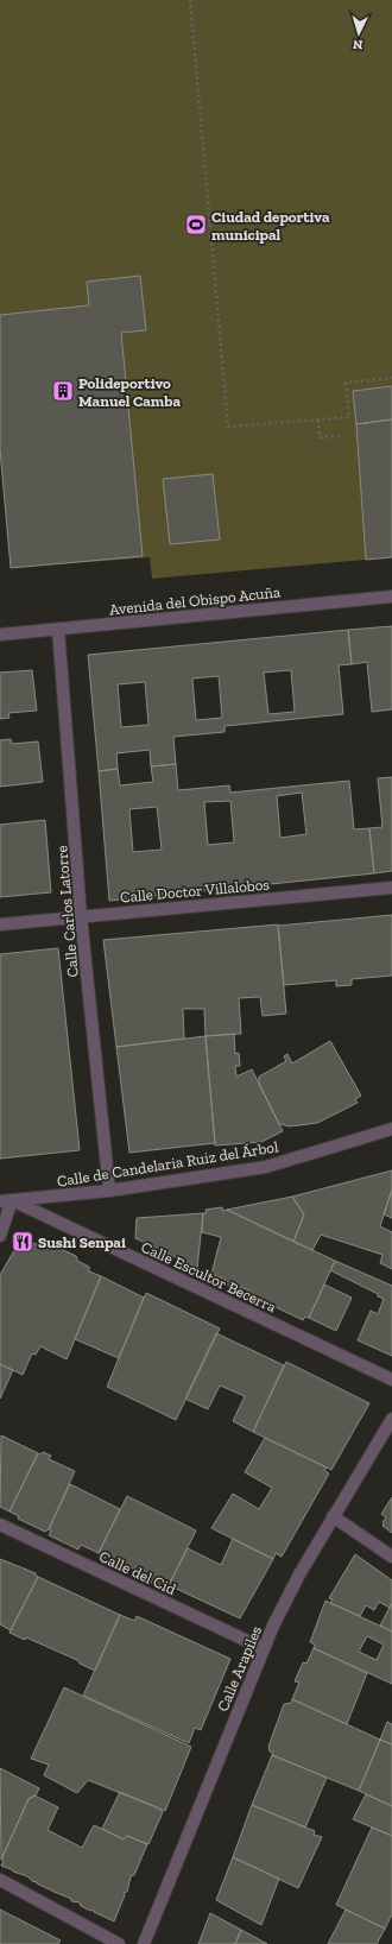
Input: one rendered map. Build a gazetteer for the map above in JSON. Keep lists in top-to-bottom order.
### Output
{
  "streets": {
    "street": [
      "Avenida del Obispo Acuña",
      "Calle Doctor Villalobos",
      "Calle Carlos Latorre",
      "Calle de Candelaria Ruiz del Árbol",
      "Calle Escultor Becerra",
      "Calle del Cid",
      "Calle Arapiles"
    ]
  },
  "crossings": [
    ["Avenida del Obispo Acuña", "Calle Carlos Latorre"],
    ["Calle Doctor Villalobos", "Calle Carlos Latorre"],
    ["Calle Carlos Latorre", "Calle de Candelaria Ruiz del Árbol"],
    ["Calle de Candelaria Ruiz del Árbol", "Calle Escultor Becerra"],
    ["Calle del Cid", "Calle Arapiles"]
  ],
  "places": {
    "sports": ["Ciudad deportiva municipal"],
    "building": ["Polideportivo Manuel Camba"],
    "restaurant": ["Sushi Senpai"]
  },
  "north": "bottom"
}
